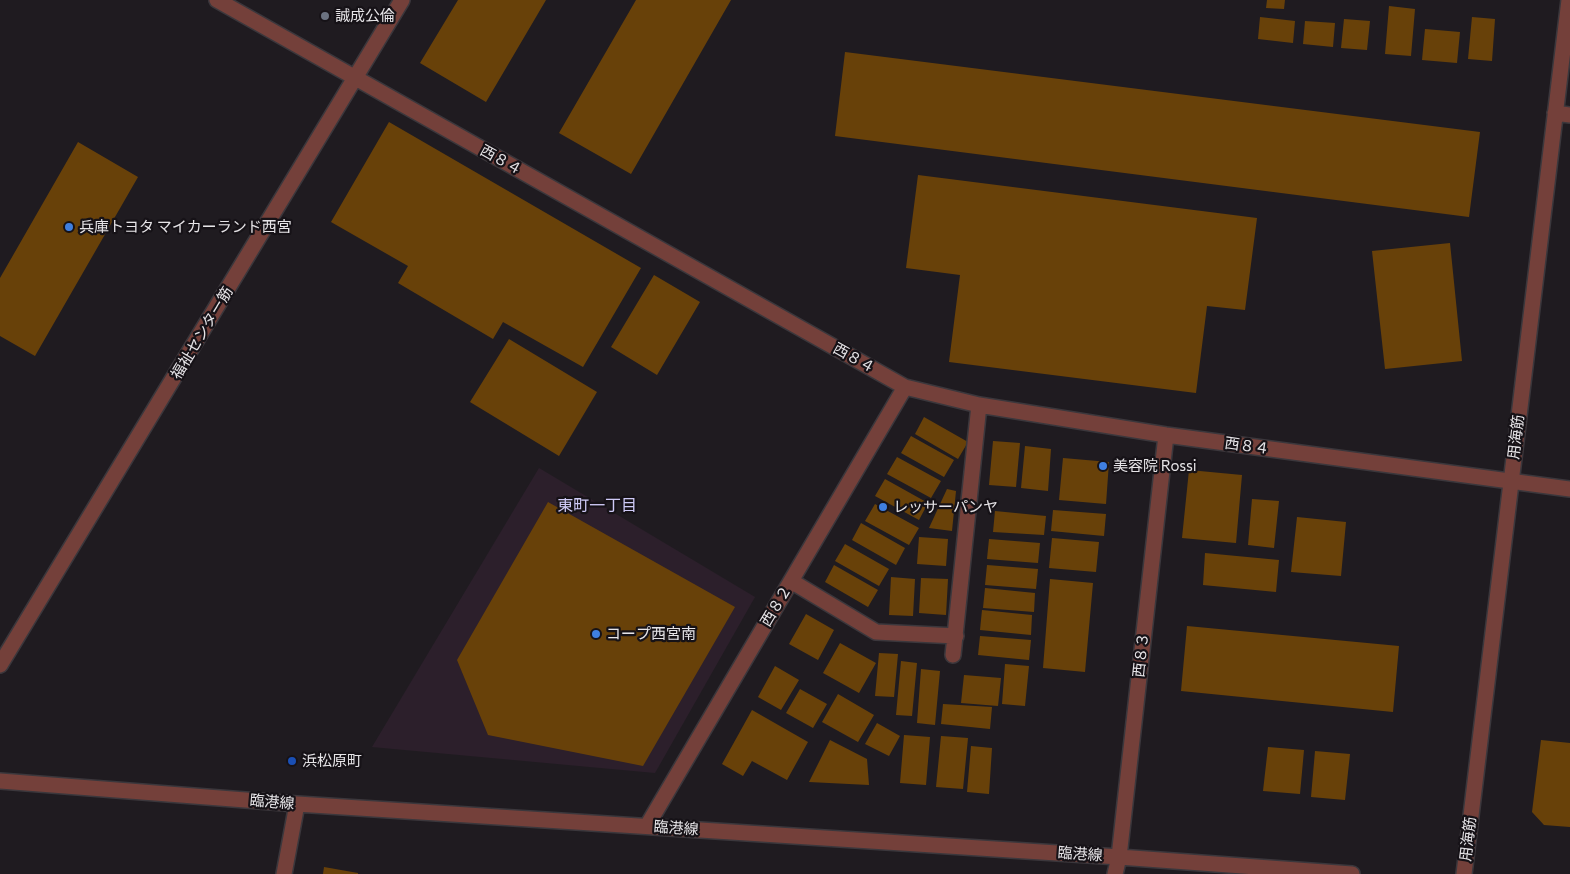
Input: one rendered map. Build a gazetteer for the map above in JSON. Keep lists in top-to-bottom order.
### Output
{
  "streets": {
    "street": [
      "西８４",
      "福祉センター筋",
      "用海筋",
      "西８２",
      "西８３",
      "臨港線"
    ]
  },
  "crossings": [
    ["西８４", "福祉センター筋"],
    ["西８４", "用海筋"],
    ["西８４", "西８２"],
    ["西８４", "西８３"],
    ["西８２", "臨港線"],
    ["西８３", "臨港線"]
  ],
  "districts": ["東町一丁目"],
  "places": [
    "誠成公倫",
    "兵庫トヨタ マイカーランド西宮",
    "美容院 Rossi",
    "レッサーパンヤ",
    "コープ西宮南",
    "浜松原町"
  ]
}
